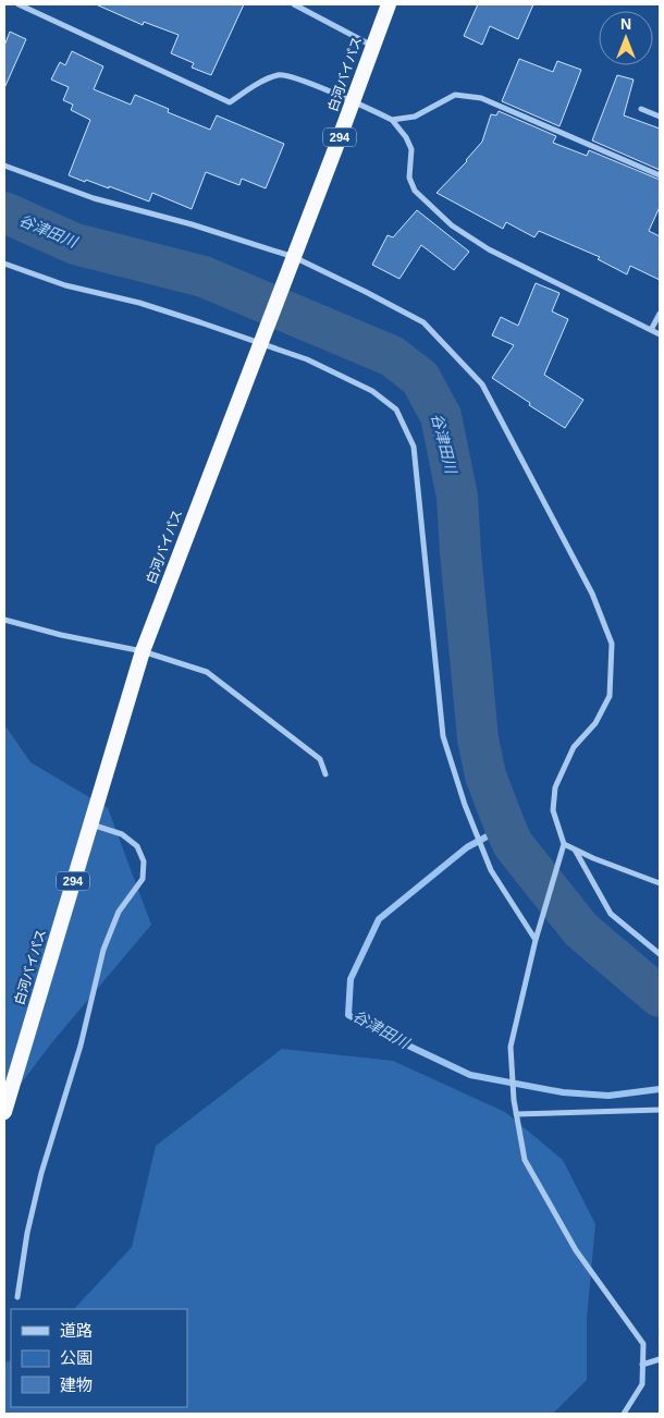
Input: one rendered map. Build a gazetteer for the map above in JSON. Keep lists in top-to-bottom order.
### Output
{
  "streets": {
    "highway": ["白河バイパス", "294"]
  },
  "water": ["谷津田川"],
  "legend": ["道路", "公園", "建物"],
  "north": "top"
}
